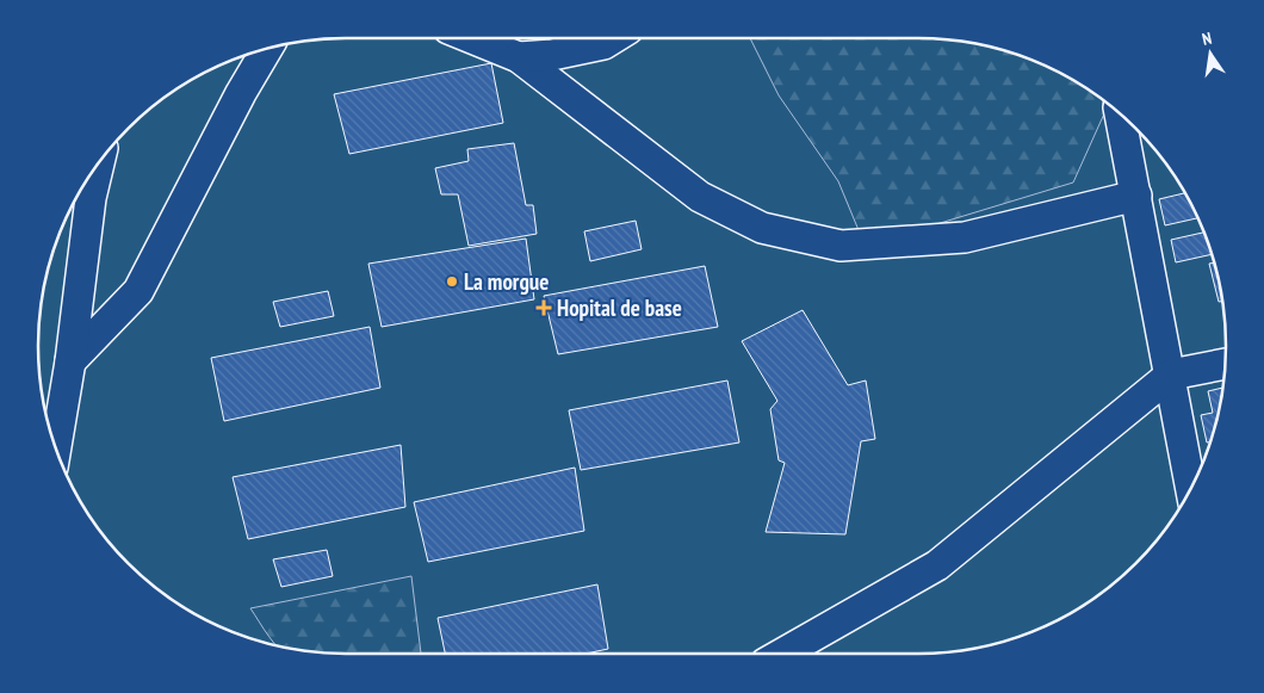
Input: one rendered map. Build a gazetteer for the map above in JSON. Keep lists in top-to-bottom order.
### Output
{
  "places": {
    "other": ["La morgue"],
    "health": ["Hopital de base"]
  },
  "north": "top"
}
